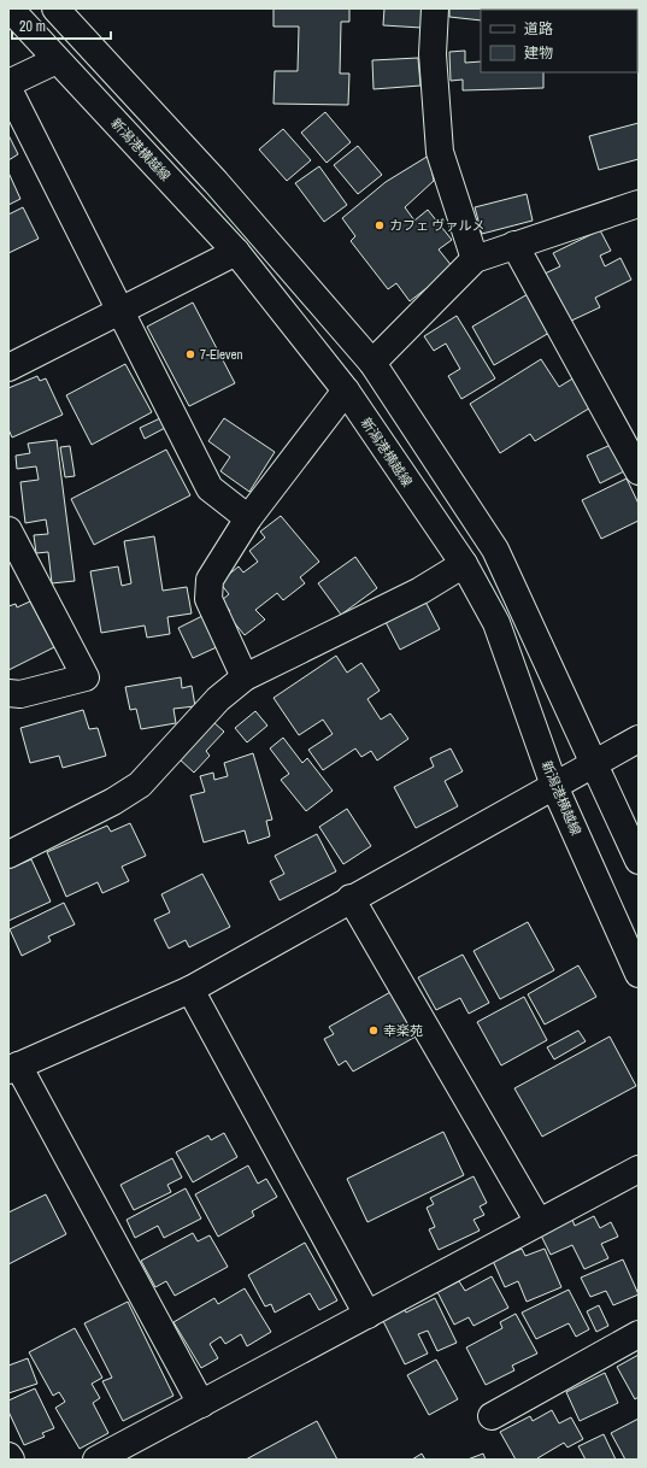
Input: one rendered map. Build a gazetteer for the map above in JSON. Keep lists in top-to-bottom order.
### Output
{
  "streets": {
    "street": ["新潟港横越線"]
  },
  "places": ["カフェ ヴァルメ", "7-Eleven", "幸楽苑"],
  "legend": ["道路", "建物"],
  "scale_bar": "20 m"
}
